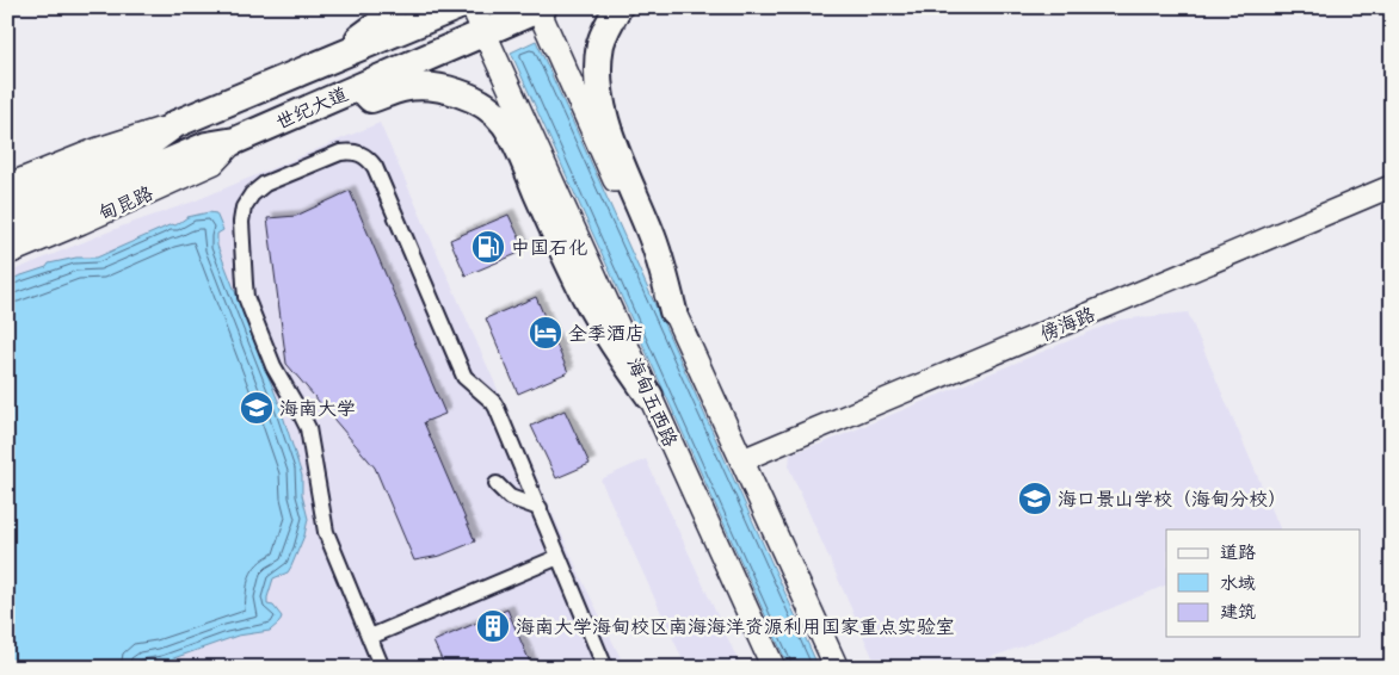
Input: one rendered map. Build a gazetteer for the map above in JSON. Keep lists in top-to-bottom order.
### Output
{
  "streets": {
    "highway": ["世纪大道"],
    "main road": ["海甸五西路"],
    "street": ["甸昆路", "傍海路"]
  },
  "crossings": [
    ["世纪大道", "甸昆路"],
    ["世纪大道", "海甸五西路"]
  ],
  "places": {
    "fuel station": ["中国石化"],
    "hotel": ["全季酒店"],
    "school or university": ["海南大学", "海口景山学校（海甸分校）"],
    "building": ["海南大学海甸校区南海海洋资源利用国家重点实验室"]
  },
  "legend": ["道路", "水域", "建筑"]
}
